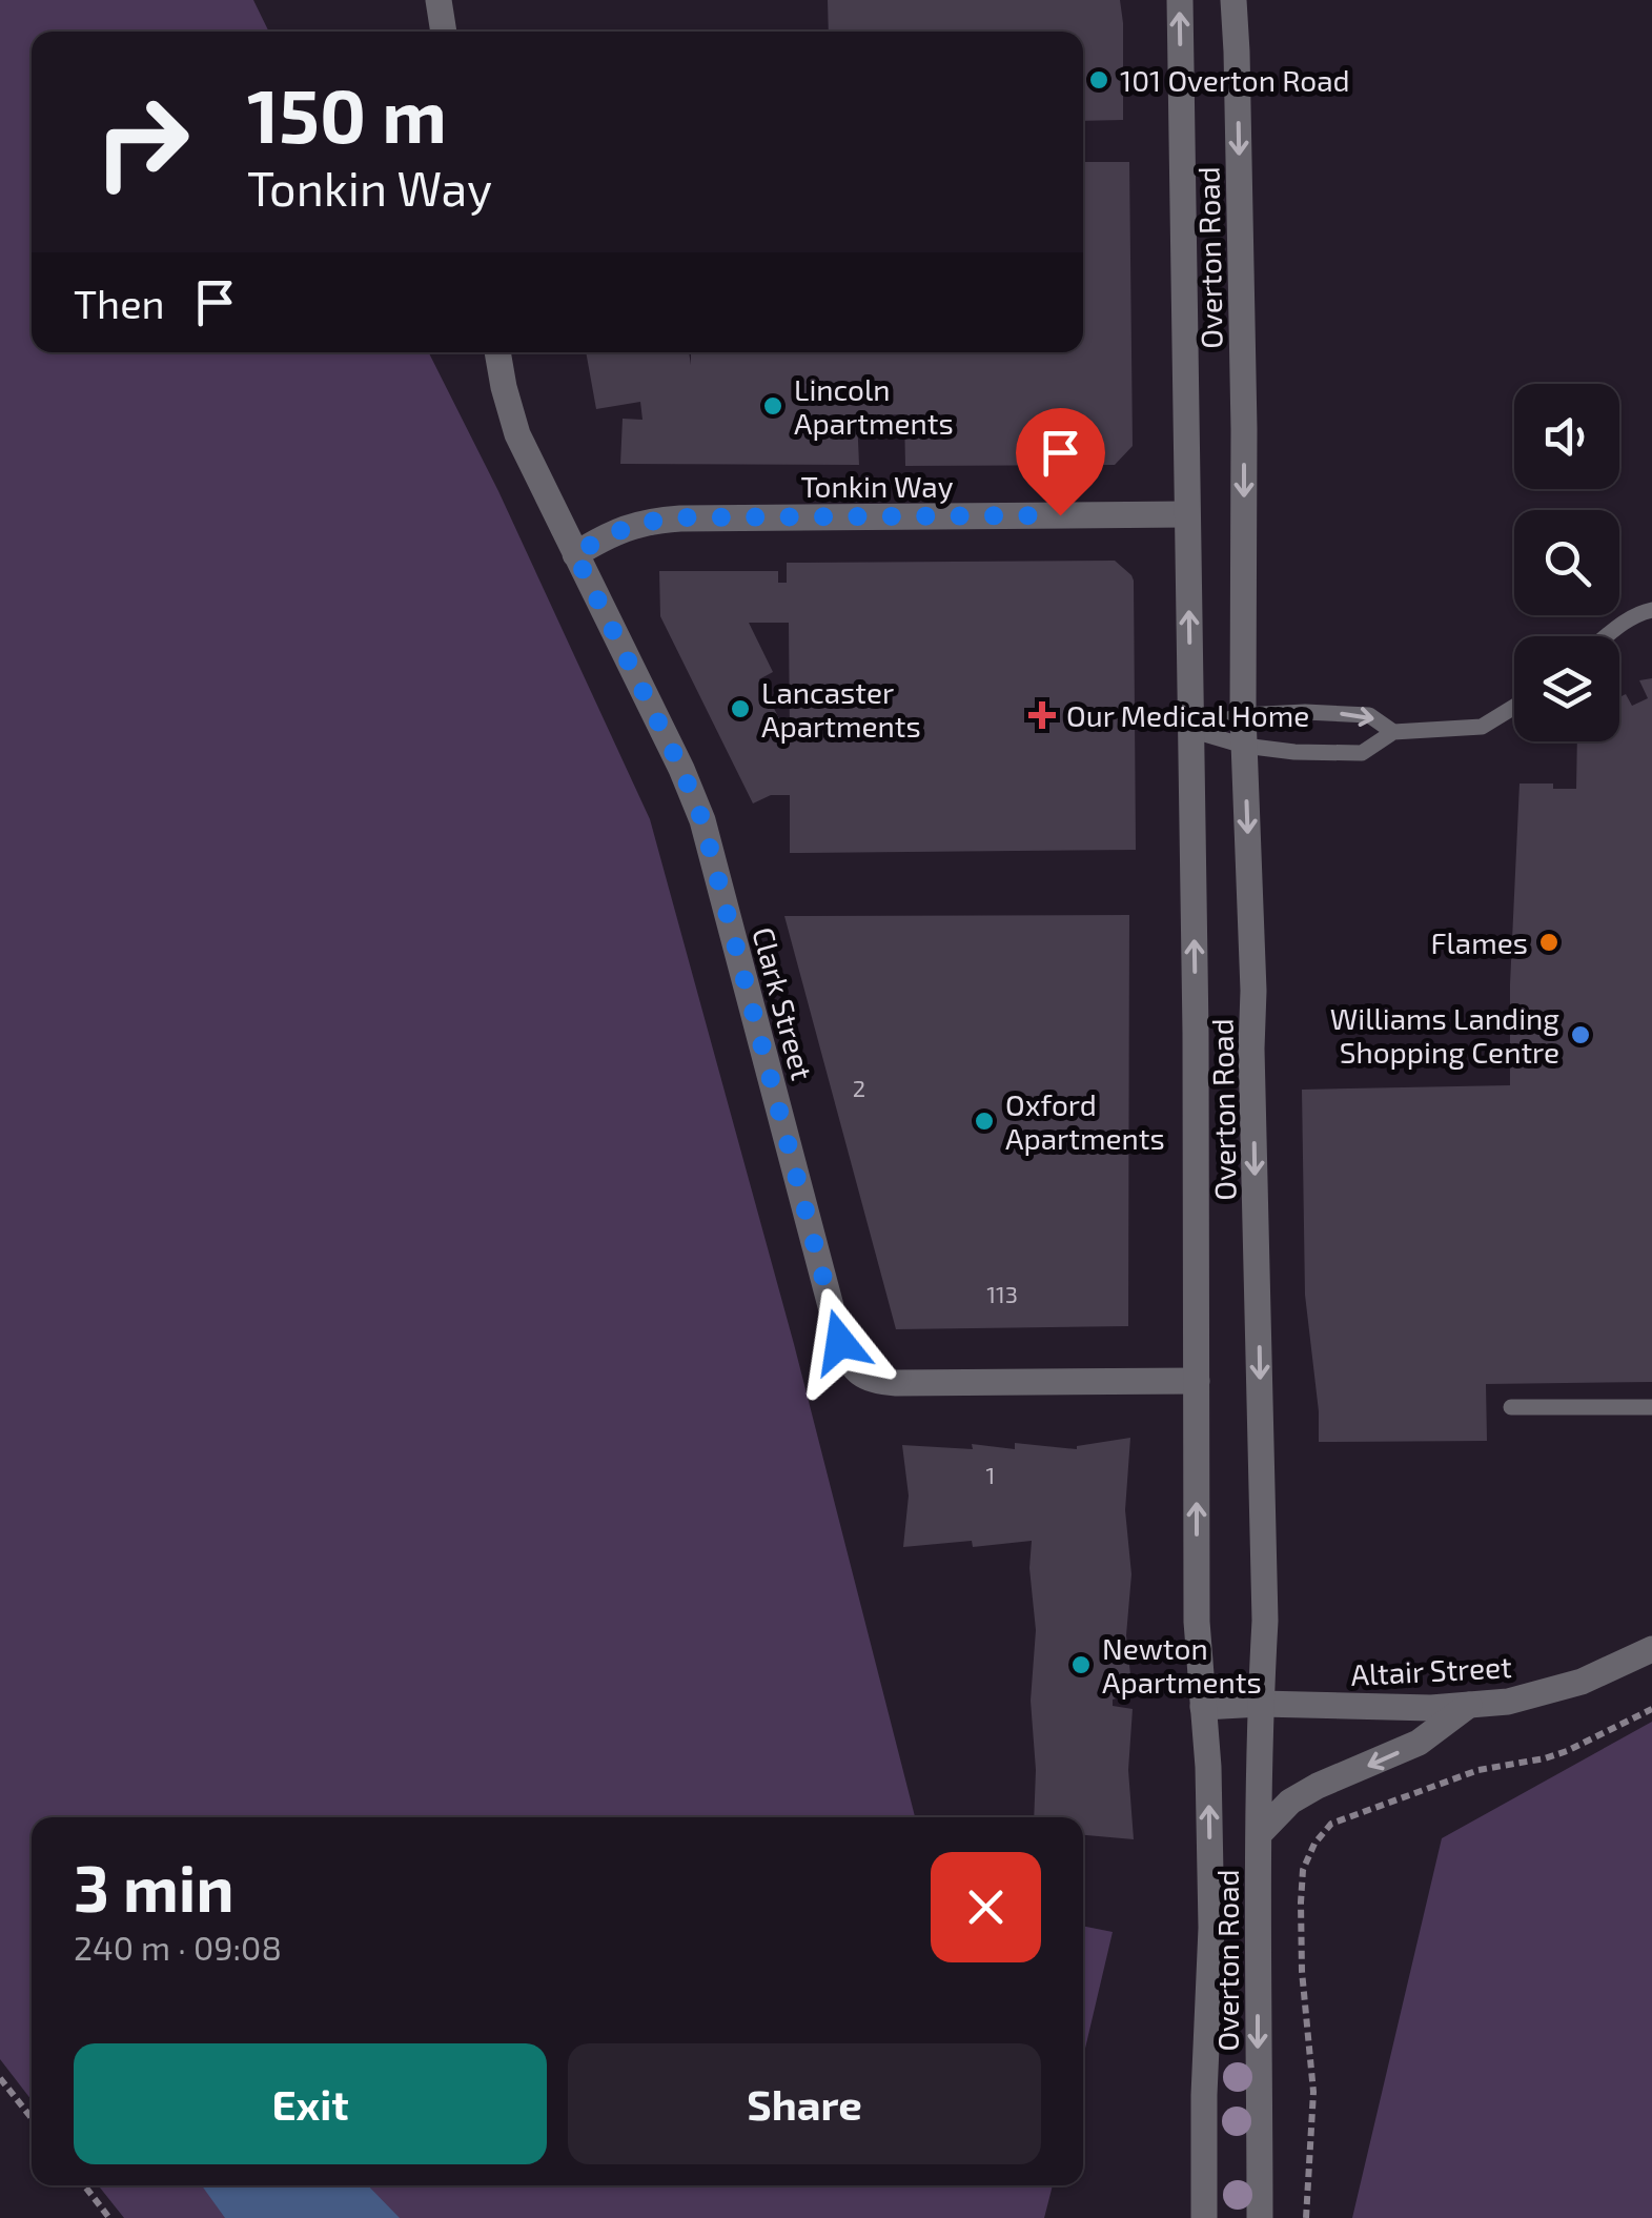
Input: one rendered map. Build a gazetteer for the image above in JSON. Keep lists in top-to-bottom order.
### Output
{
  "streets": {
    "street": [
      "Overton Road",
      "Tonkin Way",
      "Clark Street",
      "Altair Street"
    ]
  },
  "crossings": [
    ["Overton Road", "Tonkin Way"],
    ["Overton Road", "Clark Street"],
    ["Overton Road", "Altair Street"],
    ["Tonkin Way", "Clark Street"]
  ],
  "places": {
    "other": [
      "101 Overton Road",
      "Lincoln Apartments",
      "Lancaster Apartments",
      "Flames",
      "Williams Landing Shopping Centre",
      "Oxford Apartments",
      "Newton Apartments"
    ],
    "health": ["Our Medical Home"]
  },
  "house_numbers": ["2", "113", "1"],
  "page": {
    "turn": ["150 m", "Tonkin Way"],
    "then": "Then",
    "heading": ["3 min", "240 m · 09:08"],
    "buttons": ["Exit", "Share"]
  }
}
